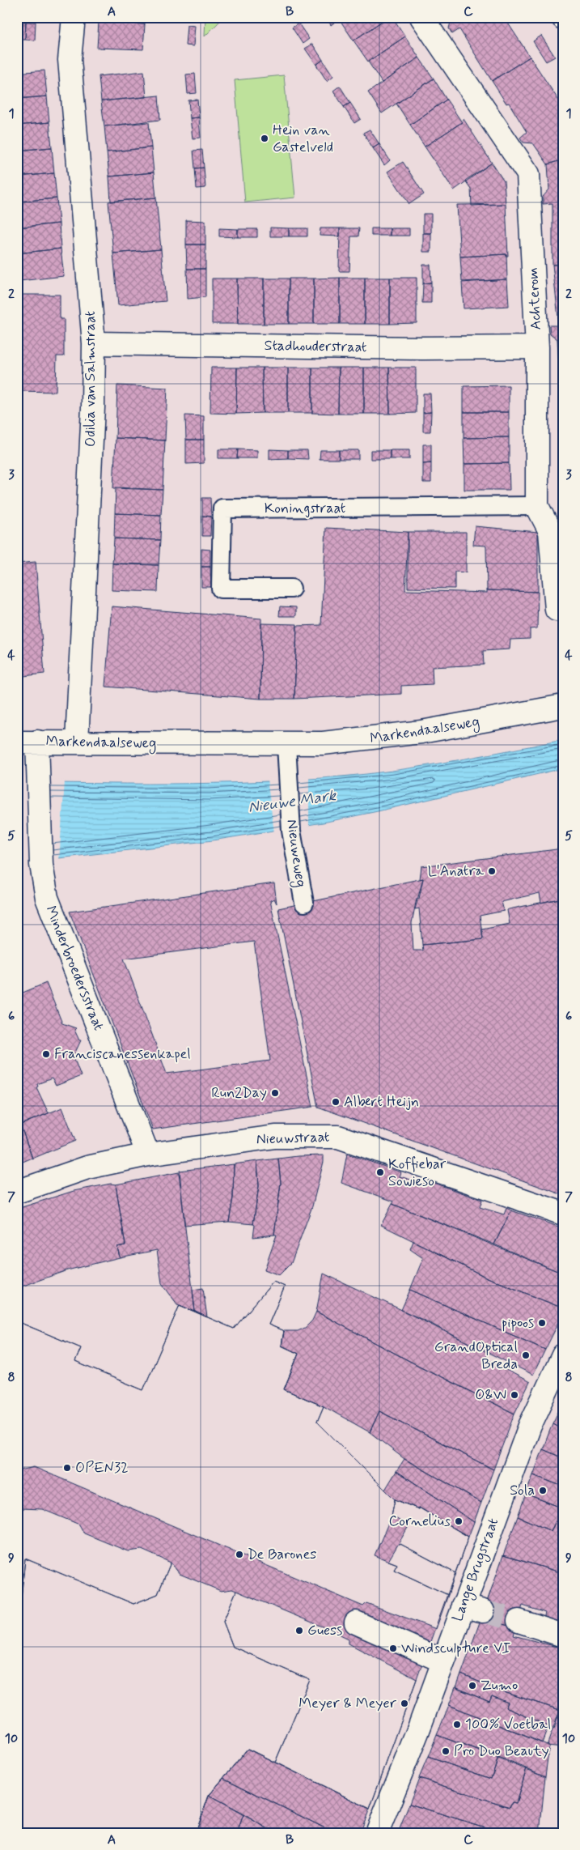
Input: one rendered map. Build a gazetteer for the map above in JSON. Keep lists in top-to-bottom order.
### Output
{
  "streets": {
    "street": [
      "Achterom",
      "Stadhouderstraat",
      "Odilia van Salmstraat",
      "Markendaalseweg",
      "Minderbroedersstraat",
      "Nieuwstraat",
      "Lange Brugstraat"
    ],
    "lane": ["Koningstraat", "Nieuweweg"]
  },
  "crossings": [
    ["Achterom", "Stadhouderstraat"],
    ["Achterom", "Koningstraat"],
    ["Stadhouderstraat", "Odilia van Salmstraat"],
    ["Odilia van Salmstraat", "Markendaalseweg"],
    ["Markendaalseweg", "Nieuweweg"],
    ["Markendaalseweg", "Minderbroedersstraat"],
    ["Minderbroedersstraat", "Nieuwstraat"]
  ],
  "water": ["Nieuwe Mark"],
  "places": [
    "Hein van Gastelveld",
    "L'Anatra",
    "Franciscanessenkapel",
    "Run2Day",
    "Albert Heijn",
    "Koffiebar Sowieso",
    "pipoos",
    "GrandOptical Breda",
    "O&W",
    "OPEN32",
    "Sola",
    "Cornelius",
    "De Barones",
    "Guess",
    "Windsculpture VI",
    "Zumo",
    "Meyer & Meyer",
    "100% Voetbal",
    "Pro Duo Beauty"
  ],
  "grid": {
    "columns": ["A", "B", "C"],
    "rows": [
      "1",
      "2",
      "3",
      "4",
      "5",
      "6",
      "7",
      "8",
      "9",
      "10"
    ]
  }
}
